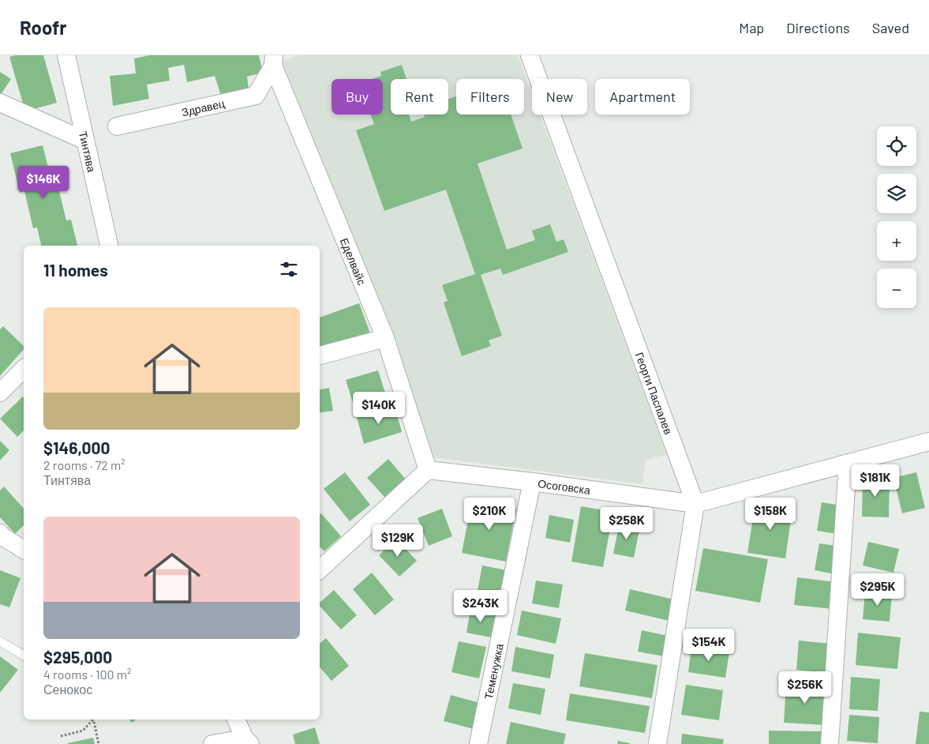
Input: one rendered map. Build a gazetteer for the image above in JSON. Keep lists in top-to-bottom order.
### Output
{
  "streets": {
    "street": [
      "Здравец",
      "Тинтява",
      "Еделвайс",
      "Георги Паспалев",
      "Осоговска",
      "Теменужка"
    ]
  },
  "crossings": [
    ["Здравец", "Еделвайс"],
    ["Еделвайс", "Осоговска"],
    ["Георги Паспалев", "Осоговска"],
    ["Осоговска", "Теменужка"]
  ],
  "page": {
    "header": "Roofr",
    "nav": ["Map", "Directions", "Saved"],
    "chip": [
      "Buy",
      "Rent",
      "Filters",
      "New",
      "Apartment"
    ],
    "map_buttons": ["+", "−"],
    "price": [
      "$146K",
      "$140K",
      "$181K",
      "$210K",
      "$158K",
      "$258K",
      "$129K",
      "$295K",
      "$243K",
      "$154K",
      "$256K"
    ],
    "heading": "11 homes",
    "list": [
      {
        "name": "$146,000",
        "note": "2 rooms · 72 m² · Тинтява"
      },
      {
        "name": "$295,000",
        "note": "4 rooms · 100 m² · Сенокос"
      }
    ]
  }
}
